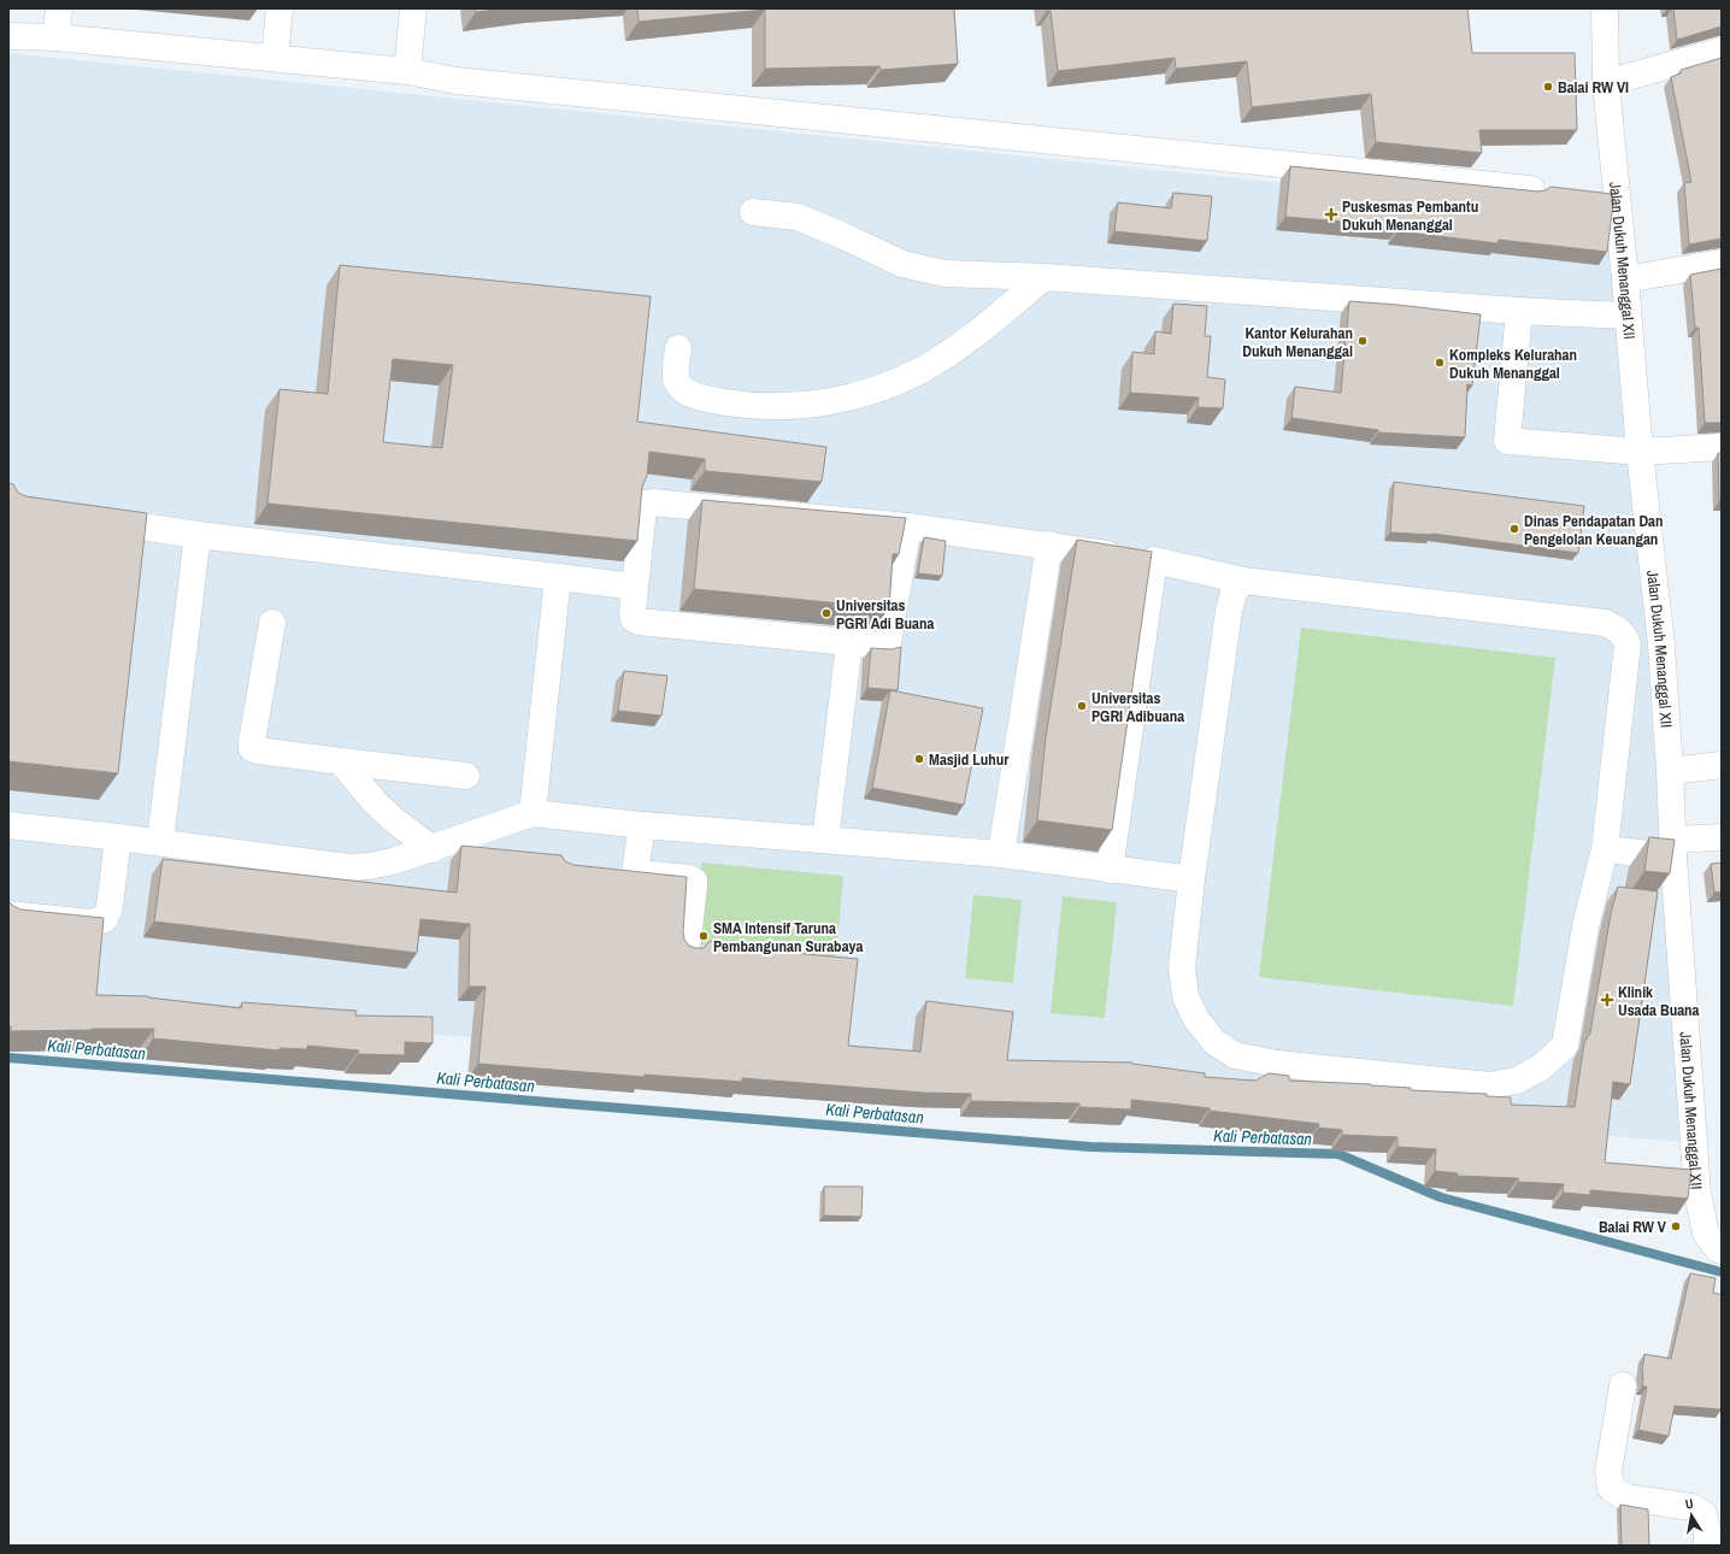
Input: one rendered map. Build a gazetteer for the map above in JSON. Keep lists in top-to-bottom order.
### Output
{
  "streets": {
    "street": ["Jalan Dukuh Menanggal XII"]
  },
  "water": ["Kali Perbatasan"],
  "places": {
    "other": [
      "Balai RW VI",
      "Kantor Kelurahan Dukuh Menanggal",
      "Kompleks Kelurahan Dukuh Menanggal",
      "Dinas Pendapatan Dan Pengelolan Keuangan",
      "Universitas PGRI Adi Buana",
      "Universitas PGRI Adibuana",
      "Masjid Luhur",
      "SMA Intensif Taruna Pembangunan Surabaya",
      "Balai RW V"
    ],
    "health": ["Puskesmas Pembantu Dukuh Menanggal", "Klinik Usada Buana"]
  },
  "north": "top"
}
